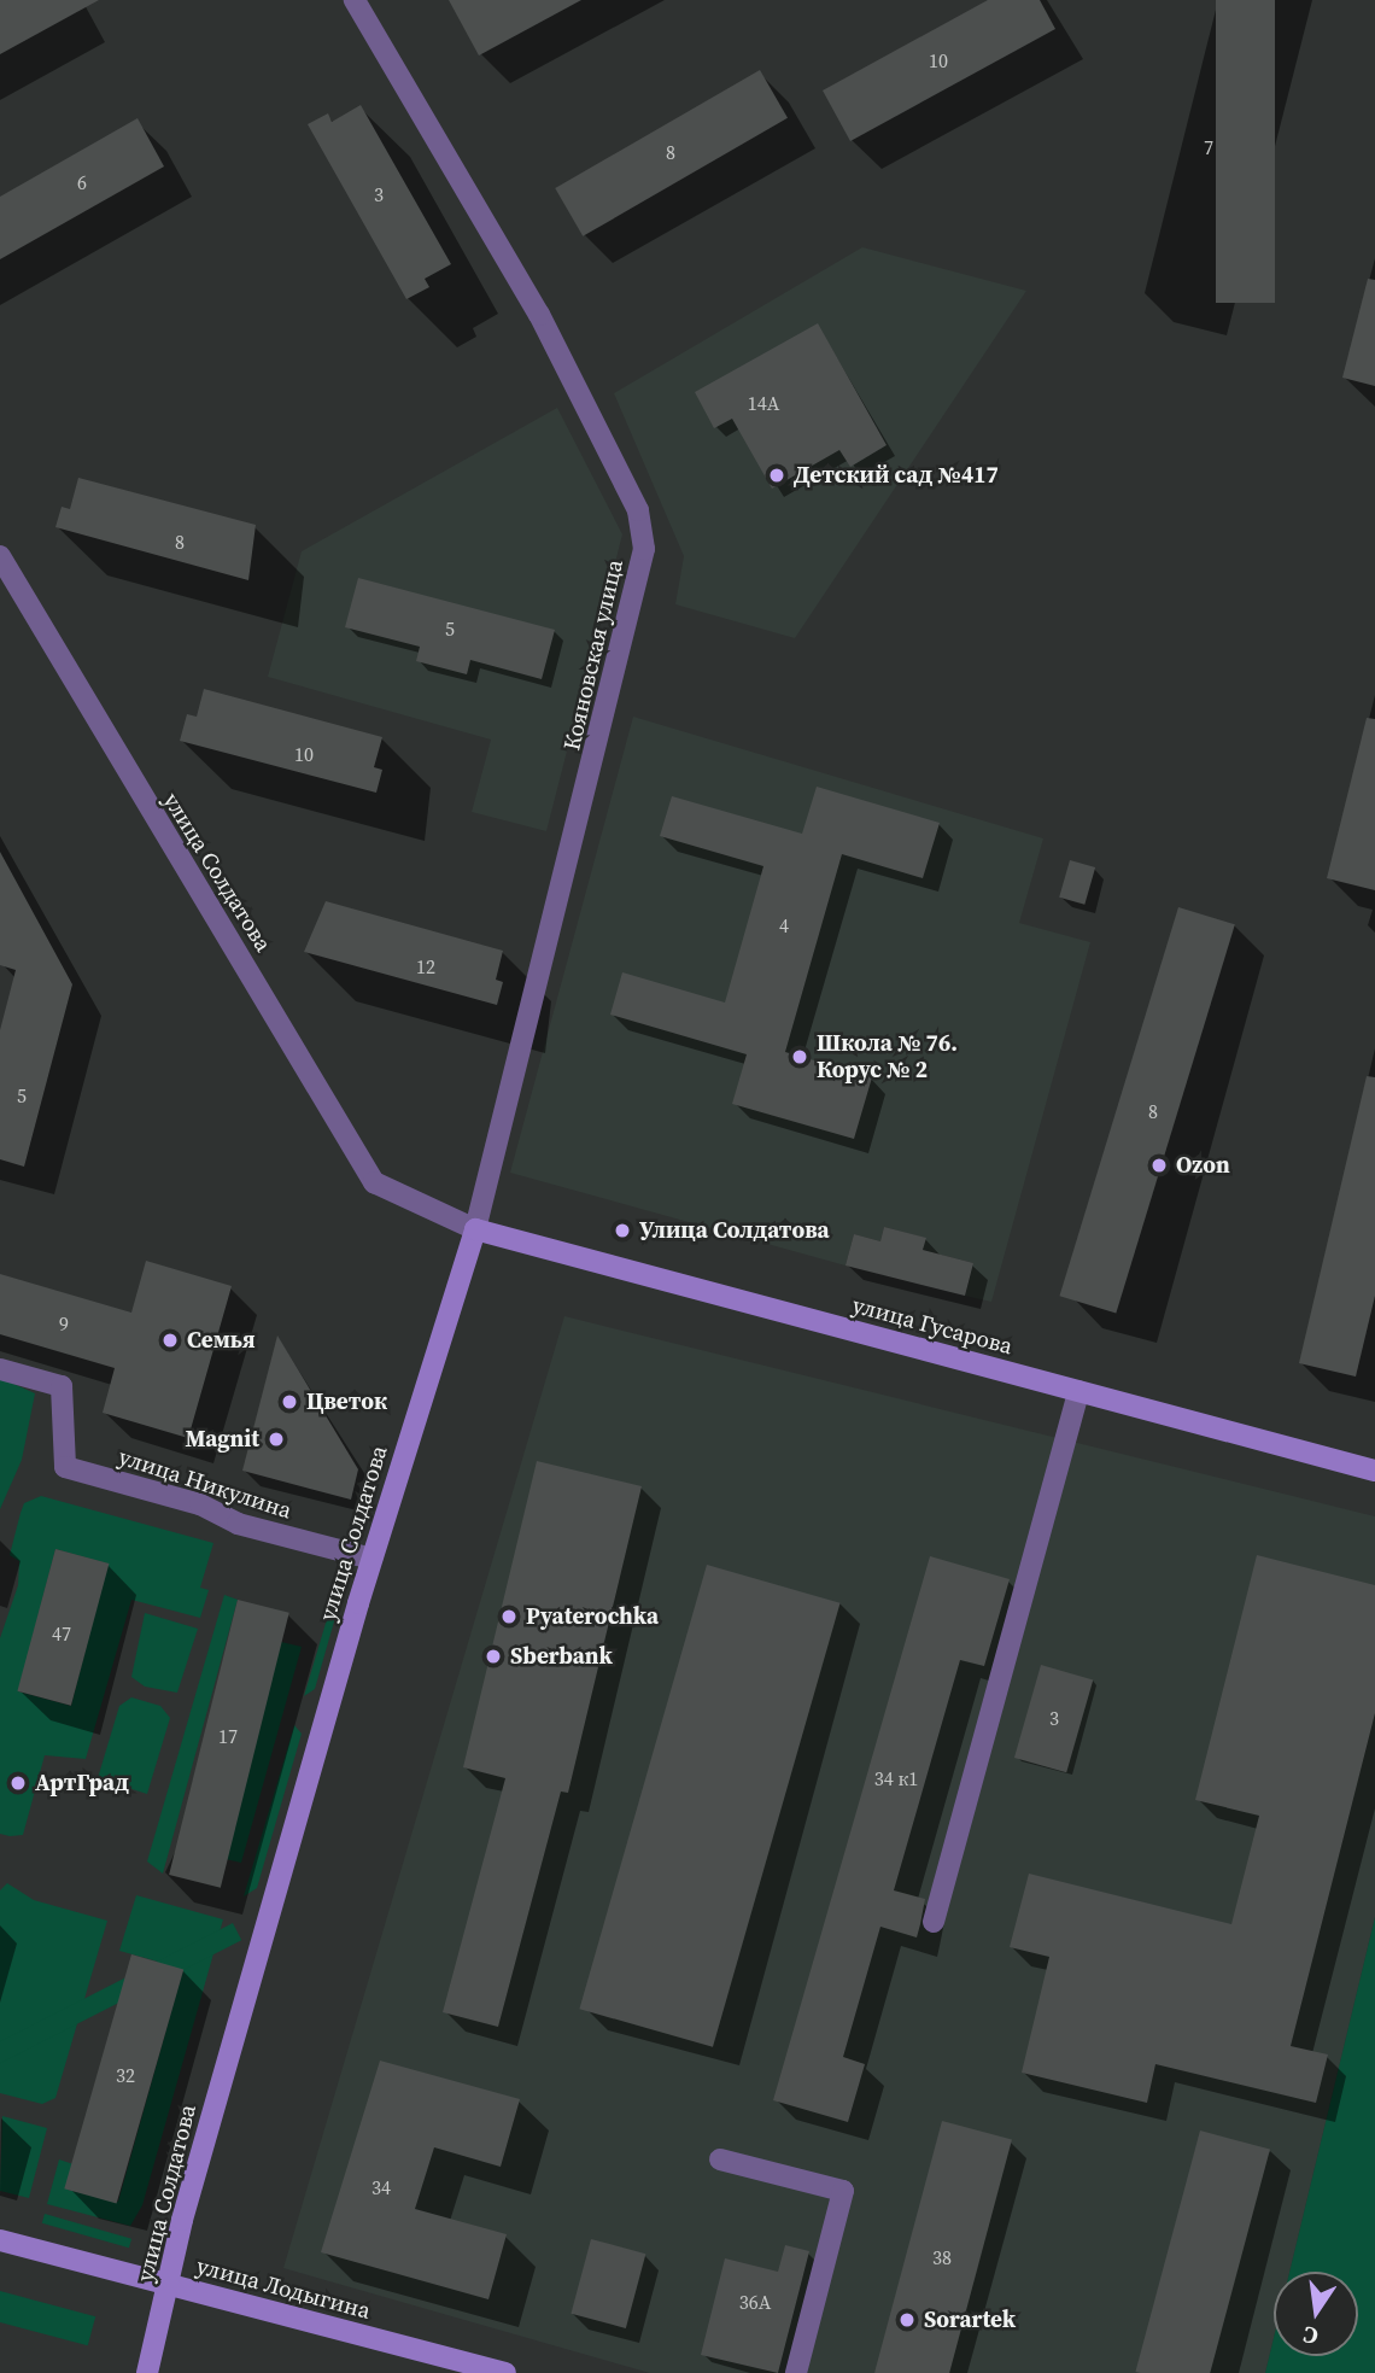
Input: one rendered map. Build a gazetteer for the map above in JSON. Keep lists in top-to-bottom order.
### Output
{
  "streets": {
    "street": [
      "Кояновская улица",
      "улица Солдатова",
      "улица Гусарова",
      "улица Никулина",
      "улица Лодыгина"
    ]
  },
  "crossings": [
    ["Кояновская улица", "улица Солдатова"],
    ["Кояновская улица", "улица Гусарова"],
    ["улица Солдатова", "улица Гусарова"],
    ["улица Солдатова", "улица Никулина"],
    ["улица Солдатова", "улица Лодыгина"]
  ],
  "places": [
    "Детский сад №417",
    "Школа № 76. Корус № 2",
    "Ozon",
    "Улица Солдатова",
    "Семья",
    "Цветок",
    "Magnit",
    "Pyaterochka",
    "Sberbank",
    "АртГрад",
    "Sorartek"
  ],
  "house_numbers": [
    "10",
    "7",
    "8",
    "6",
    "3",
    "14А",
    "8",
    "5",
    "10",
    "4",
    "12",
    "5",
    "8",
    "9",
    "47",
    "3",
    "17",
    "34 к1",
    "32",
    "34",
    "38",
    "36А"
  ],
  "north": "bottom"
}
